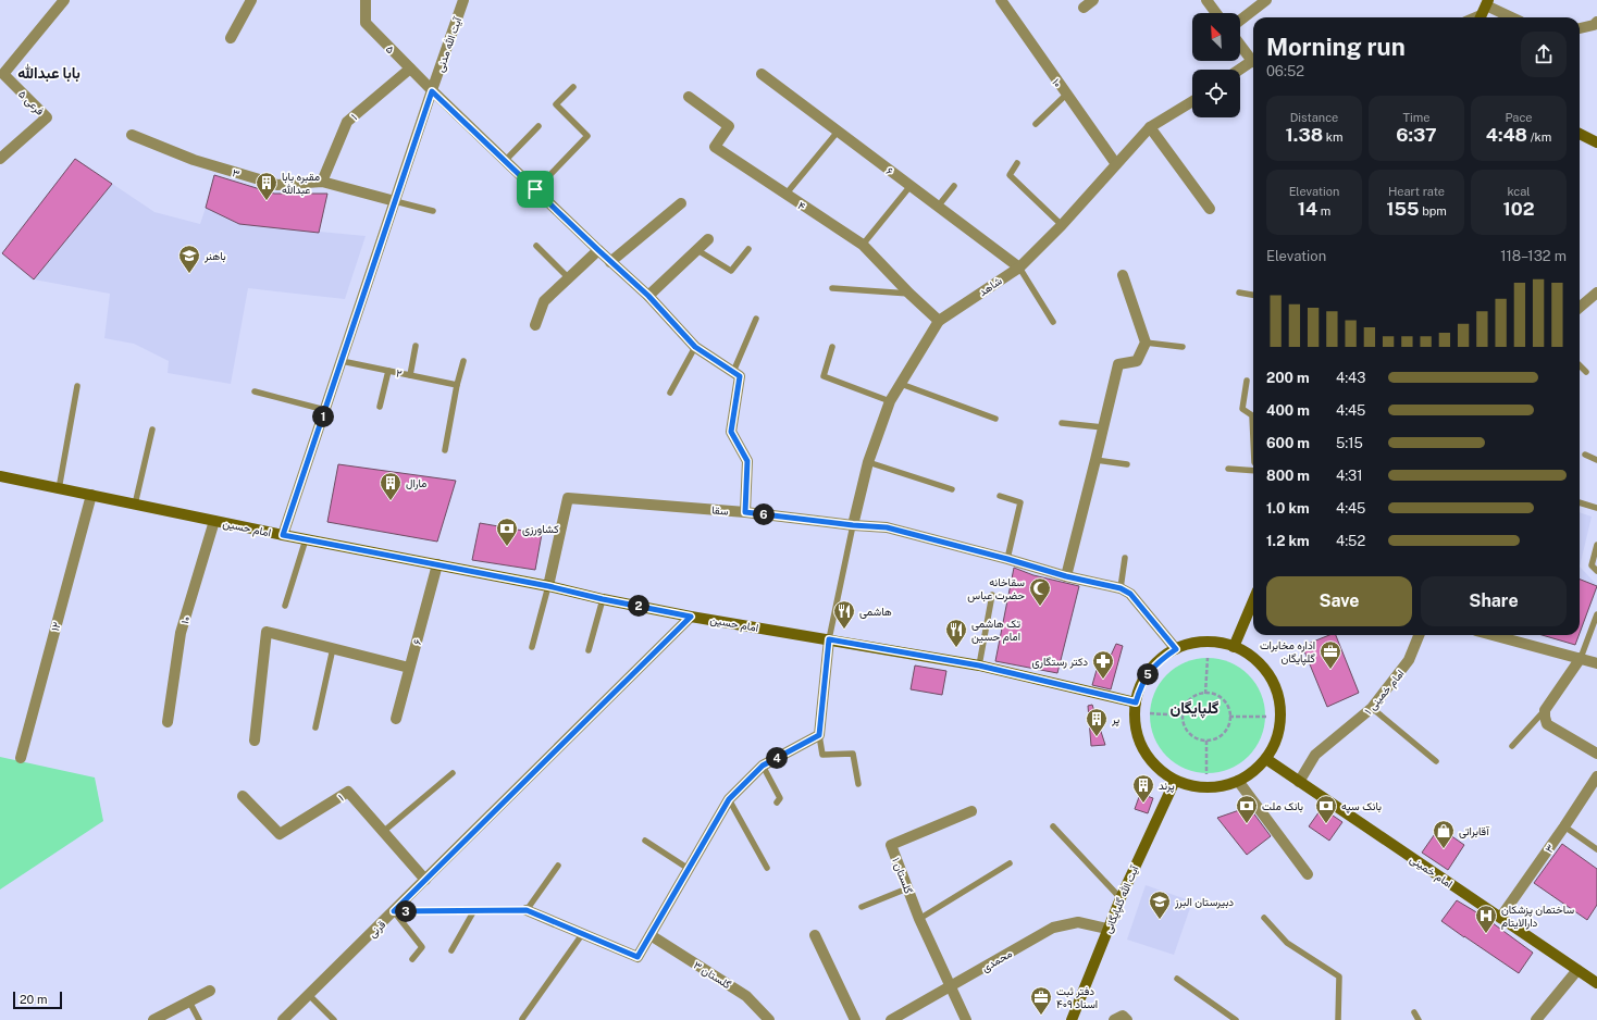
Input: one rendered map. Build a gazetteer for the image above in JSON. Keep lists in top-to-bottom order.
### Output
{
  "streets": {
    "main road": ["امام حسین", "امام خمینی", "آیت الله گلپایگانی"],
    "street": [
      "آیت الله مدنی",
      "۵",
      "۱۰",
      "فرعی ۵",
      "۱",
      "۶",
      "۳",
      "۴",
      "شاهد",
      "سقا",
      "۱۲",
      "امام خمینی ۱",
      "گلستان ۱",
      "قرنی",
      "محمدی",
      "گلستان ۳"
    ],
    "lane": ["۲"]
  },
  "crossings": [
    ["آیت الله مدنی", "۵"],
    ["آیت الله مدنی", "۳"],
    ["آیت الله مدنی", "۲"],
    ["آیت الله مدنی", "امام حسین"],
    ["۵", "۱"],
    ["۱۰", "شاهد"],
    ["۱۰", "امام حسین"],
    ["۱", "۳"],
    ["۱", "قرنی"],
    ["۶", "شاهد"],
    ["۶", "امام حسین"],
    ["۳", "امام خمینی"],
    ["۴", "شاهد"],
    ["شاهد", "سقا"],
    ["سقا", "امام حسین"],
    ["امام حسین", "۱۲"],
    ["امام حسین", "قرنی"],
    ["امام خمینی ۱", "امام خمینی"],
    ["گلستان ۱", "محمدی"],
    ["آیت الله گلپایگانی", "محمدی"]
  ],
  "districts": ["بابا عبدالله", "گلپایگان"],
  "places": {
    "building": [
      "مقبره بابا عبدالله",
      "مارال",
      "پر",
      "پرند"
    ],
    "school or university": ["باهنر", "دبیرستان البرز"],
    "bank": ["کشاورزی", "بانک ملت", "بانک سپه"],
    "mosque": ["سقاخانه حضرت عباس"],
    "restaurant": ["هاشمی", "تک هاشمی امام حسین"],
    "office": ["اداره مخابرات گلپایگان", "دفتر ثبت اسناد ۴۰۹"],
    "pharmacy": ["دکتر رستگاری"],
    "shop": ["آقابراتی"],
    "hospital": ["ساختمان پزشکان دارالایتام"]
  },
  "scale_bar": "20 m",
  "north": "top left",
  "page": {
    "heading": ["Morning run", "06:52"],
    "stats": [
      ["Distance", "1.38 km"],
      ["Time", "6:37"],
      ["Pace", "4:48 /km"],
      ["Elevation", "14 m"],
      ["Heart rate", "155 bpm"],
      ["kcal", "102"]
    ],
    "chart": ["Elevation", "118–132 m"],
    "list": [
      {
        "name": "200 m",
        "note": "4:43"
      },
      {
        "name": "400 m",
        "note": "4:45"
      },
      {
        "name": "600 m",
        "note": "5:15"
      },
      {
        "name": "800 m",
        "note": "4:31"
      },
      {
        "name": "1.0 km",
        "note": "4:45"
      },
      {
        "name": "1.2 km",
        "note": "4:52"
      }
    ],
    "pins": [
      "1",
      "6",
      "2",
      "5",
      "4",
      "3"
    ],
    "buttons": ["Save", "Share"],
    "scale": "20 m"
  }
}
